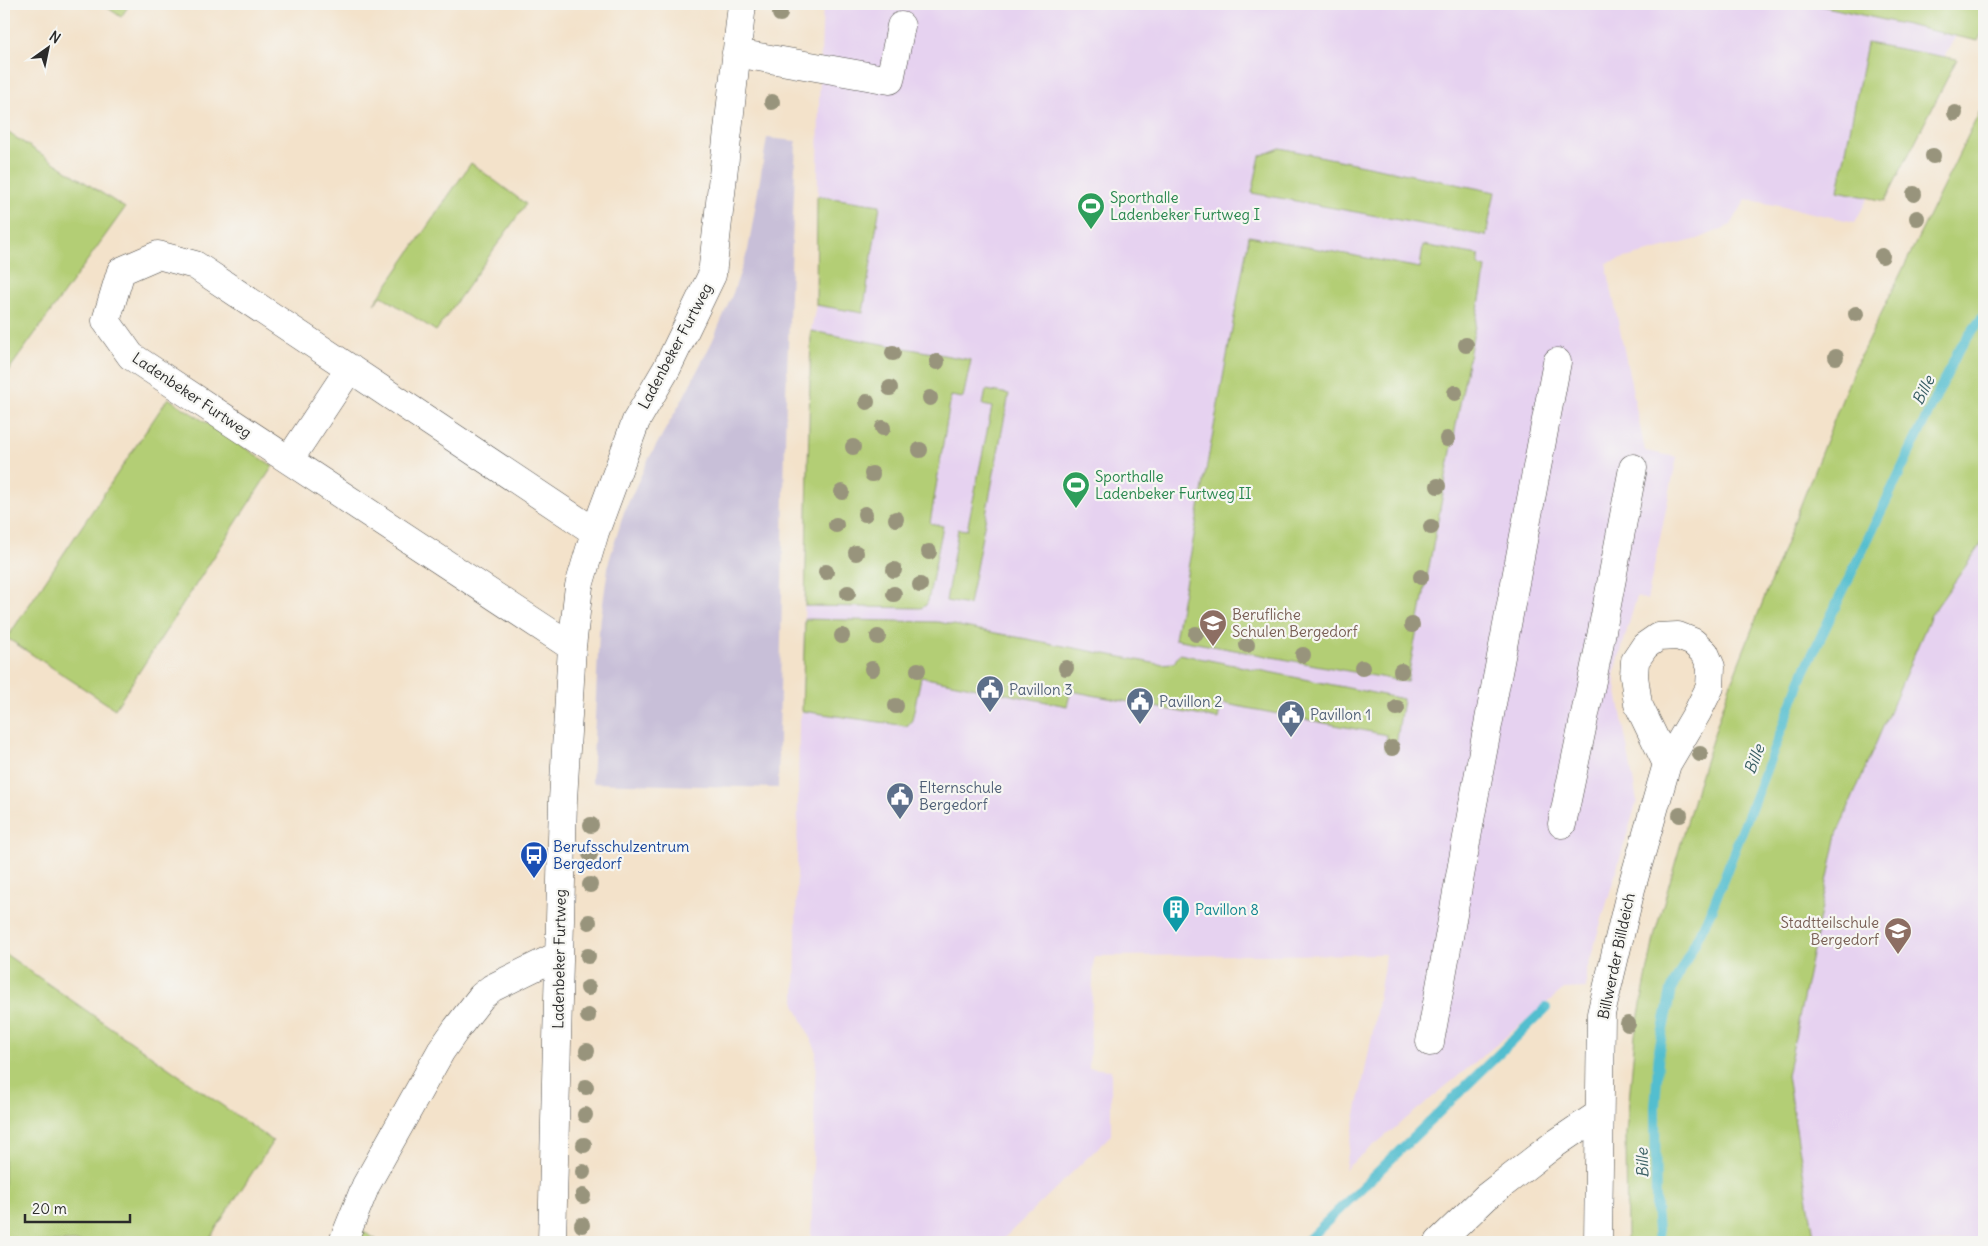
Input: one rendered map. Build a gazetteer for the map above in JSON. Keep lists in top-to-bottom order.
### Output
{
  "streets": {
    "street": ["Ladenbeker Furtweg", "Billwerder Billdeich"]
  },
  "water": ["Bille"],
  "places": {
    "sports": ["Sporthalle Ladenbeker Furtweg I", "Sporthalle Ladenbeker Furtweg II"],
    "school or university": ["Berufliche Schulen Bergedorf", "Stadtteilschule Bergedorf"],
    "public building": [
      "Pavillon 3",
      "Pavillon 2",
      "Pavillon 1",
      "Elternschule Bergedorf"
    ],
    "bus stop": ["Berufsschulzentrum Bergedorf"],
    "building": ["Pavillon 8"]
  },
  "scale_bar": "20 m",
  "north": "top right"
}
